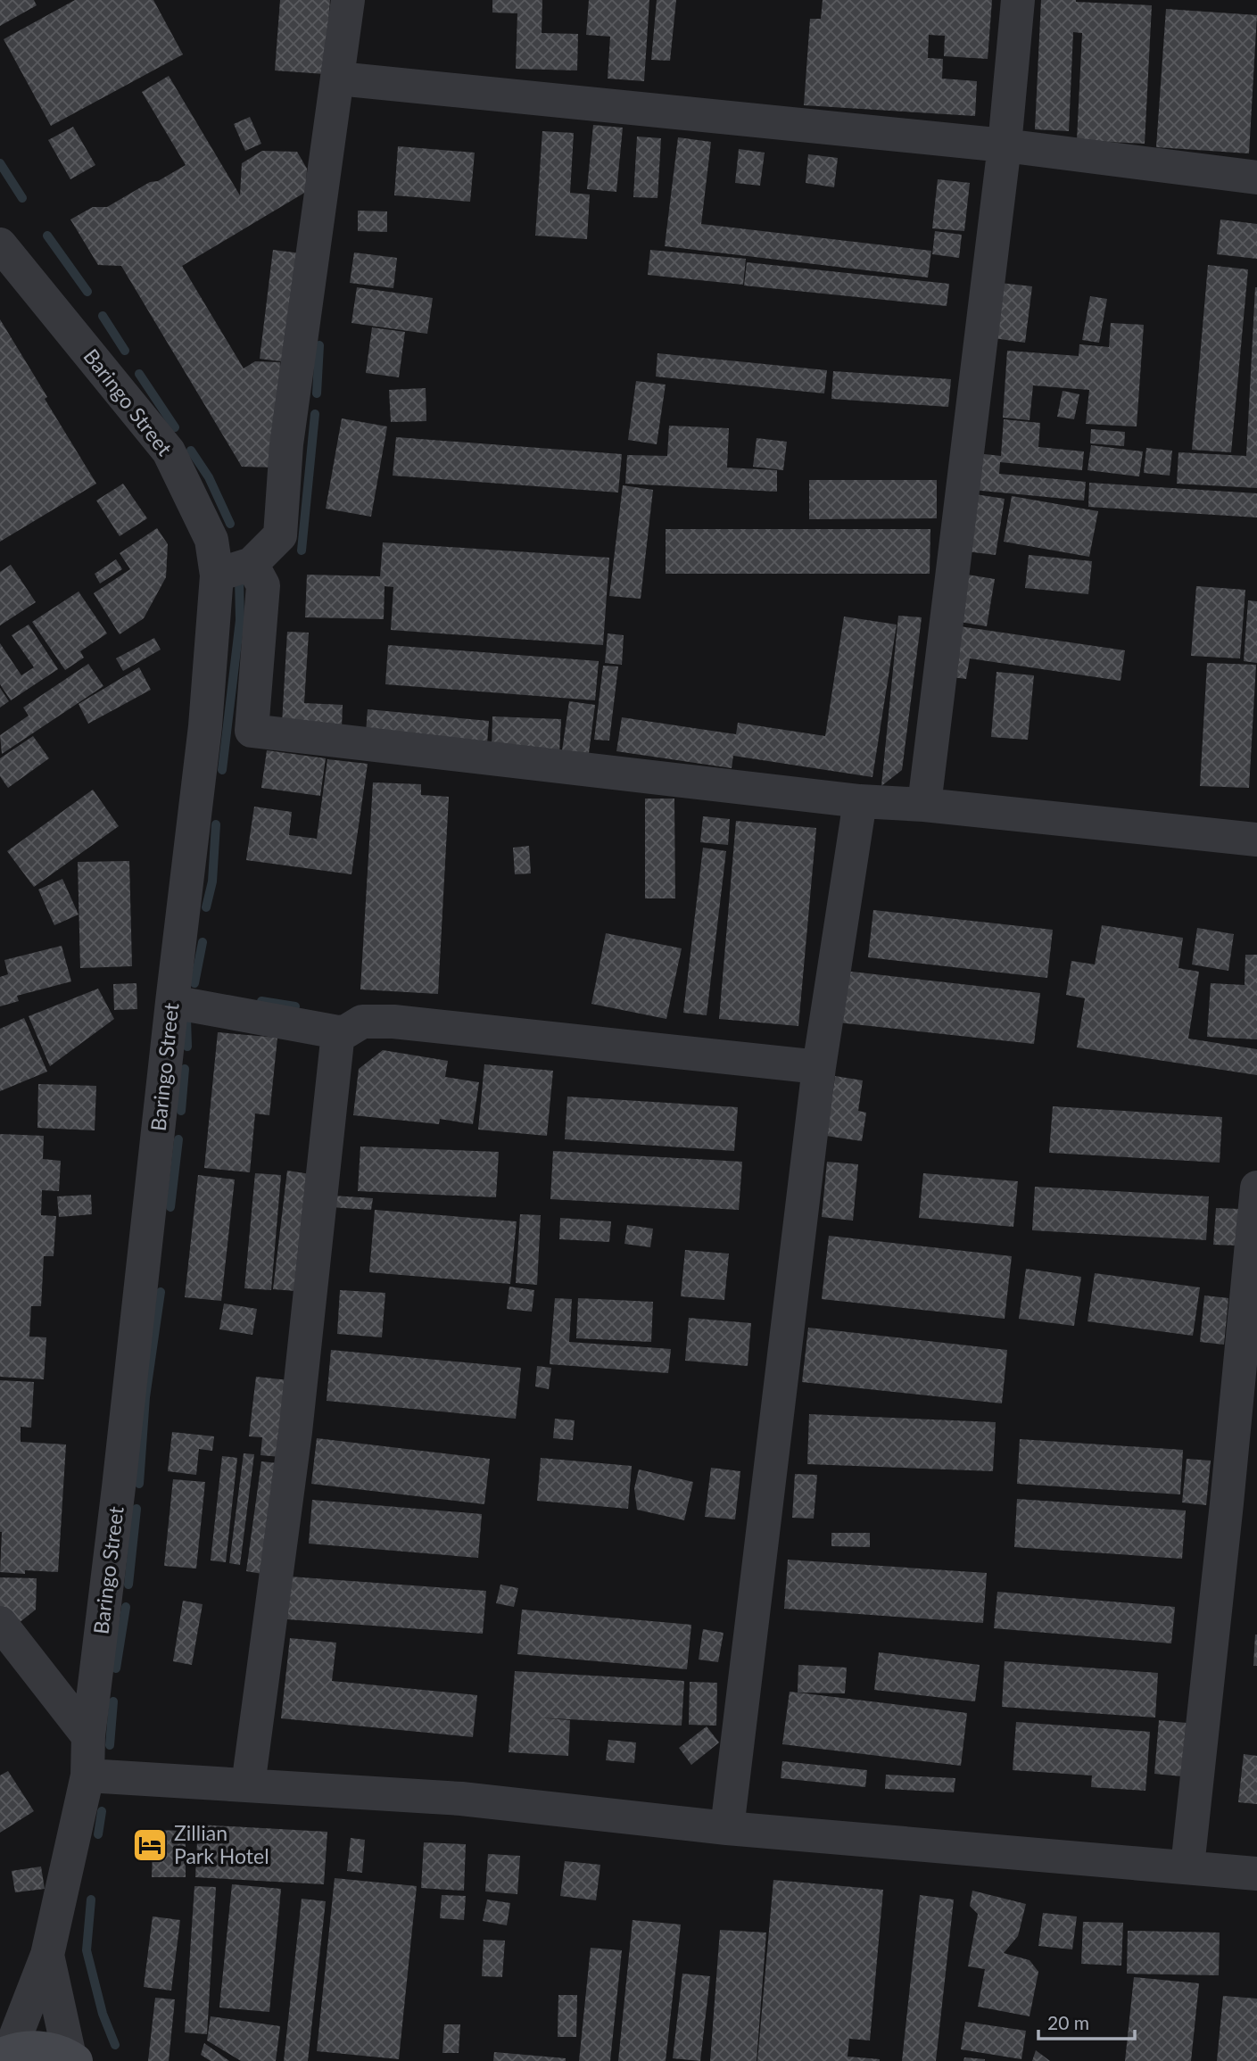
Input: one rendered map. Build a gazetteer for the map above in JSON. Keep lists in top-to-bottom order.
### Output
{
  "streets": {
    "street": ["Baringo Street"]
  },
  "places": {
    "hotel": ["Zillian Park Hotel"]
  },
  "scale_bar": "20 m"
}
